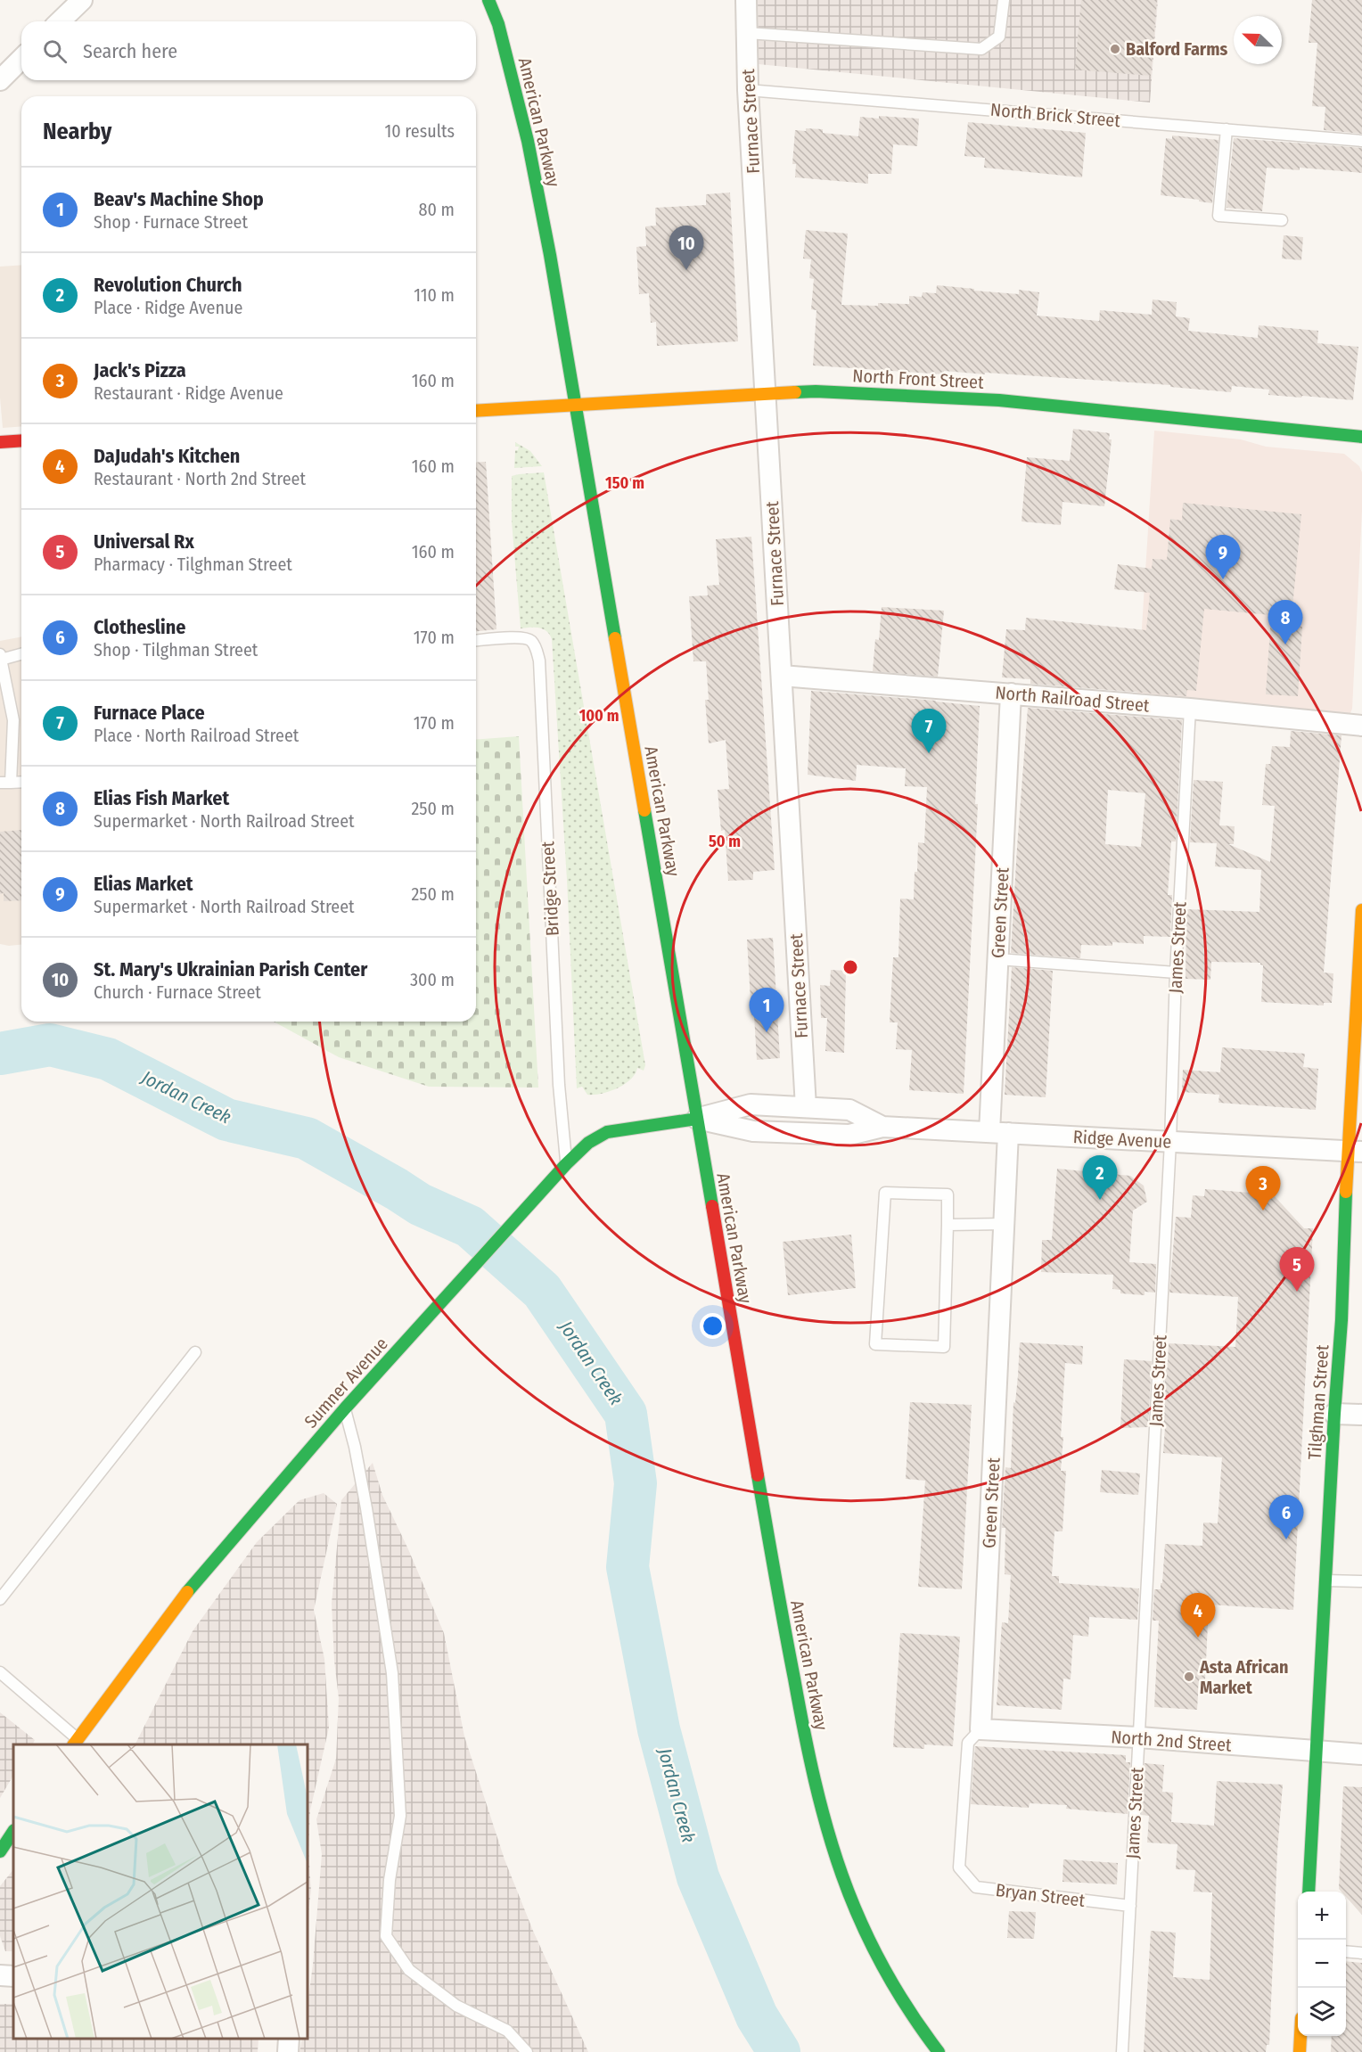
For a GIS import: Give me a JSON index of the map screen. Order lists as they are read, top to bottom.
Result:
{
  "streets": {
    "main road": [
      "American Parkway",
      "North Front Street",
      "Sumner Avenue",
      "Tilghman Street"
    ],
    "street": [
      "Furnace Street",
      "North Railroad Street",
      "Green Street",
      "Ridge Avenue",
      "North 2nd Street"
    ],
    "lane": [
      "North Brick Street",
      "Bridge Street",
      "James Street",
      "Bryan Street"
    ]
  },
  "crossings": [
    ["North Brick Street", "Furnace Street"],
    ["Furnace Street", "North Front Street"],
    ["Furnace Street", "North Railroad Street"],
    ["Furnace Street", "Ridge Avenue"],
    ["American Parkway", "North Front Street"],
    ["American Parkway", "Ridge Avenue"],
    ["American Parkway", "Sumner Avenue"],
    ["North Railroad Street", "Green Street"],
    ["North Railroad Street", "James Street"],
    ["Bridge Street", "Sumner Avenue"],
    ["Green Street", "Ridge Avenue"],
    ["Green Street", "North 2nd Street"],
    ["Green Street", "Bryan Street"],
    ["James Street", "Ridge Avenue"],
    ["James Street", "North 2nd Street"],
    ["James Street", "Bryan Street"],
    ["Ridge Avenue", "Sumner Avenue"],
    ["Ridge Avenue", "Tilghman Street"],
    ["Tilghman Street", "North 2nd Street"]
  ],
  "water": ["Jordan Creek"],
  "places": ["Balford Farms", "Asta African Market"],
  "north": "top left",
  "page": {
    "search": "Search here",
    "heading": ["Nearby", "10 results"],
    "list": [
      {
        "mark": "1",
        "name": "Beav's Machine Shop",
        "note": "Shop · Furnace Street",
        "value": "80 m"
      },
      {
        "mark": "2",
        "name": "Revolution Church",
        "note": "Place · Ridge Avenue",
        "value": "110 m"
      },
      {
        "mark": "3",
        "name": "Jack's Pizza",
        "note": "Restaurant · Ridge Avenue",
        "value": "160 m"
      },
      {
        "mark": "4",
        "name": "DaJudah's Kitchen",
        "note": "Restaurant · North 2nd Street",
        "value": "160 m"
      },
      {
        "mark": "5",
        "name": "Universal Rx",
        "note": "Pharmacy · Tilghman Street",
        "value": "160 m"
      },
      {
        "mark": "6",
        "name": "Clothesline",
        "note": "Shop · Tilghman Street",
        "value": "170 m"
      },
      {
        "mark": "7",
        "name": "Furnace Place",
        "note": "Place · North Railroad Street",
        "value": "170 m"
      },
      {
        "mark": "8",
        "name": "Elias Fish Market",
        "note": "Supermarket · North Railroad Street",
        "value": "250 m"
      },
      {
        "mark": "9",
        "name": "Elias Market",
        "note": "Supermarket · North Railroad Street",
        "value": "250 m"
      },
      {
        "mark": "10",
        "name": "St. Mary's Ukrainian Parish Center",
        "note": "Church · Furnace Street",
        "value": "300 m"
      }
    ],
    "pins": [
      "10",
      "9",
      "8",
      "7",
      "1",
      "2",
      "3",
      "5",
      "6",
      "4"
    ],
    "map_buttons": ["+", "−"]
  },
  "rings": ["150 m", "100 m", "50 m"]
}
